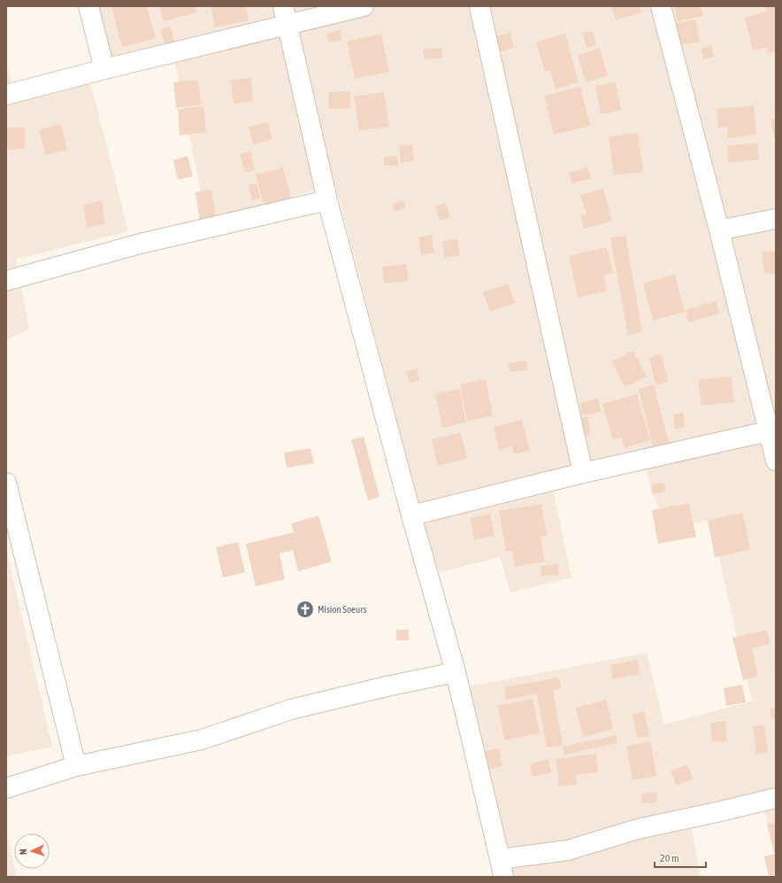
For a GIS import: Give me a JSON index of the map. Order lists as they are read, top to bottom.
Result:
{
  "places": {
    "church": ["Mision Soeurs"]
  },
  "scale_bar": "20 m",
  "north": "left"
}
